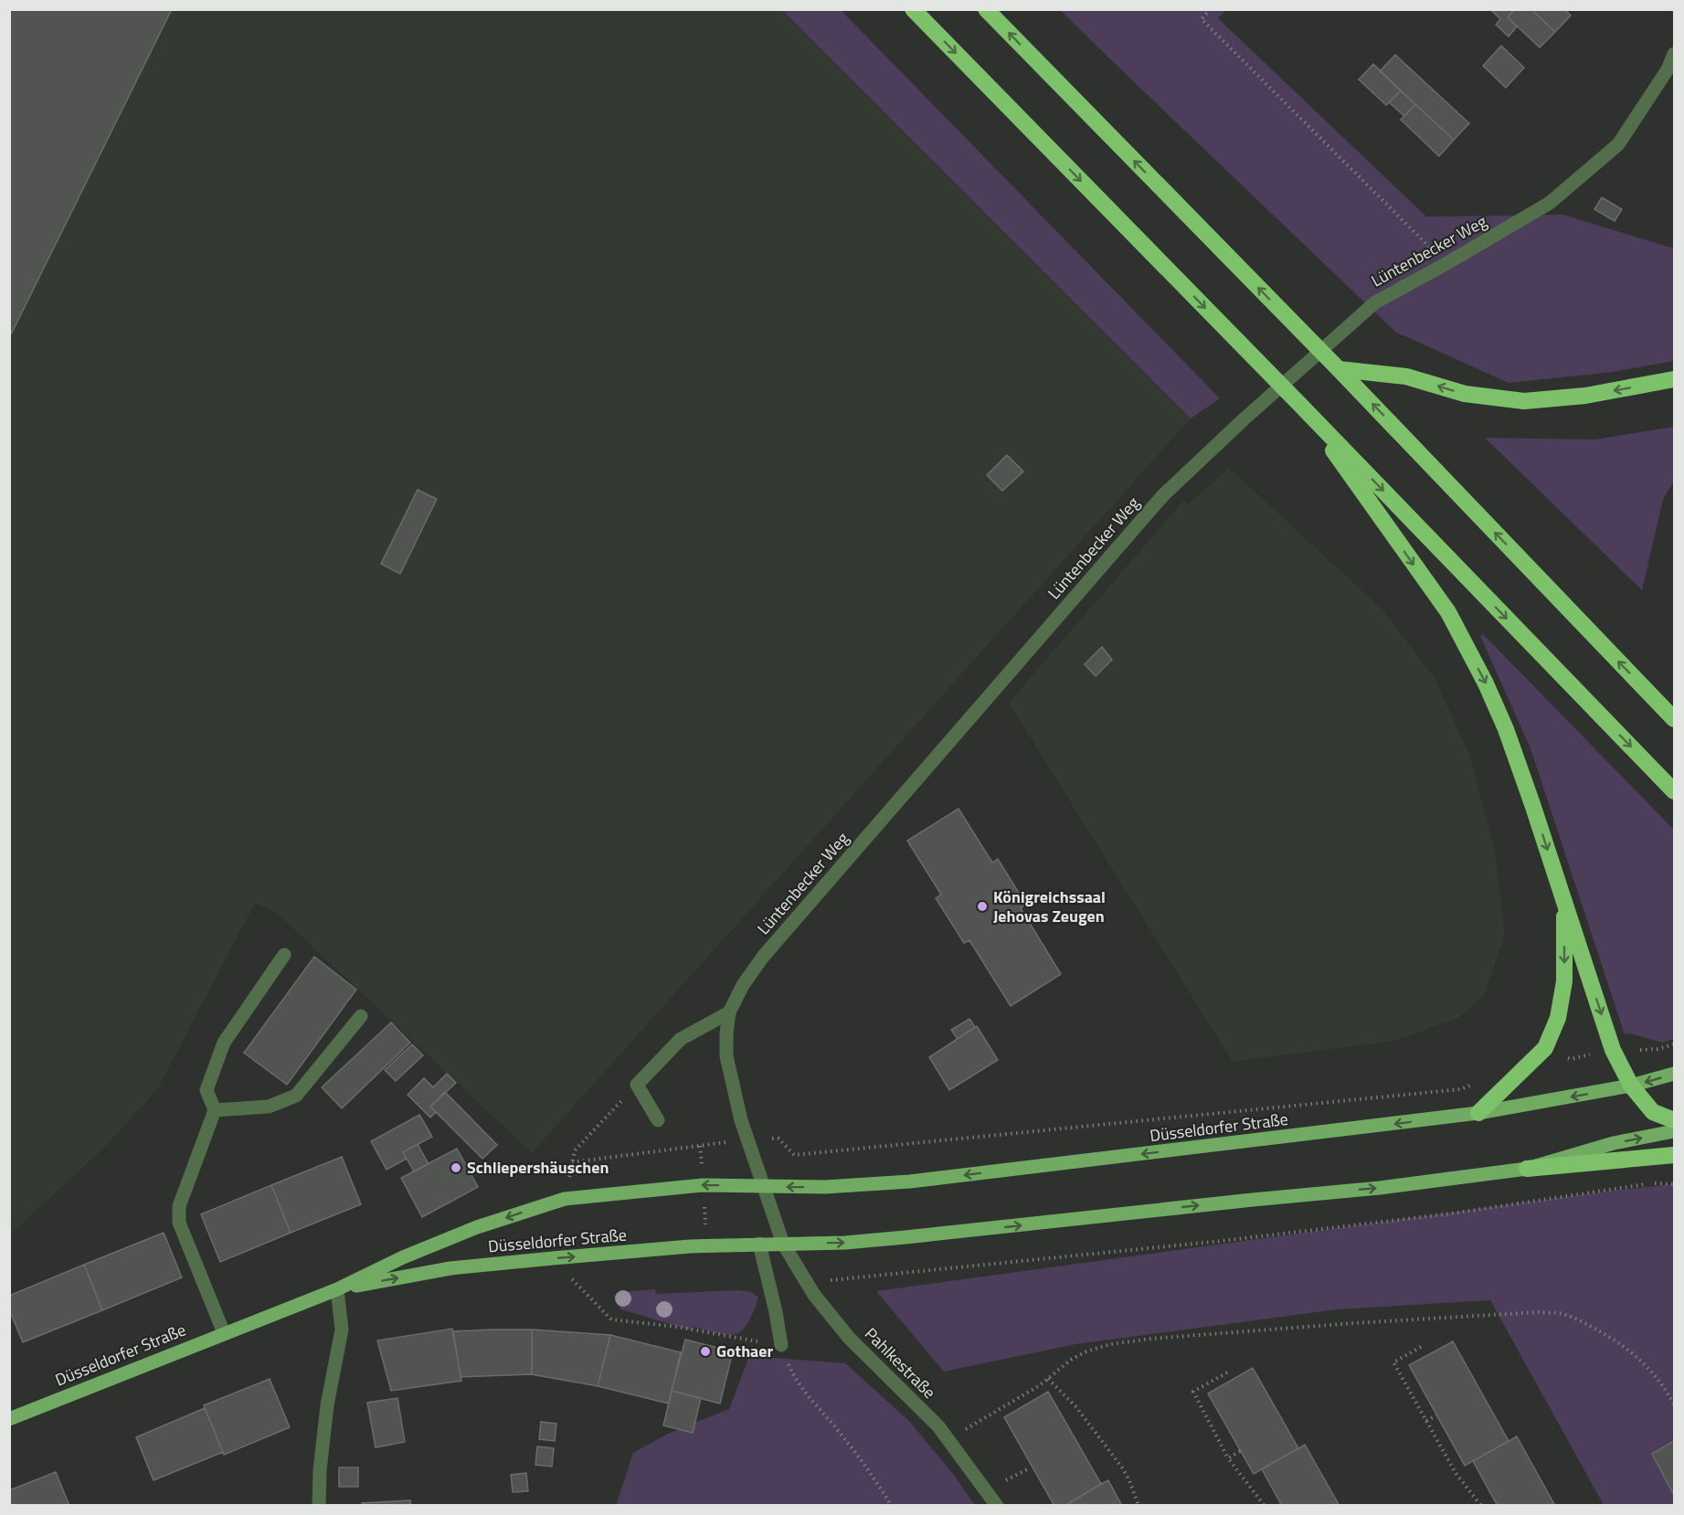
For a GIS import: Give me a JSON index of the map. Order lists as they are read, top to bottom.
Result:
{
  "streets": {
    "main road": ["Düsseldorfer Straße"],
    "street": ["Lüntenbecker Weg", "Pahlkestraße"]
  },
  "crossings": [
    ["Lüntenbecker Weg", "Düsseldorfer Straße"],
    ["Düsseldorfer Straße", "Pahlkestraße"]
  ],
  "places": ["Königreichssaal Jehovas Zeugen", "Schliepershäuschen", "Gothaer"]
}
